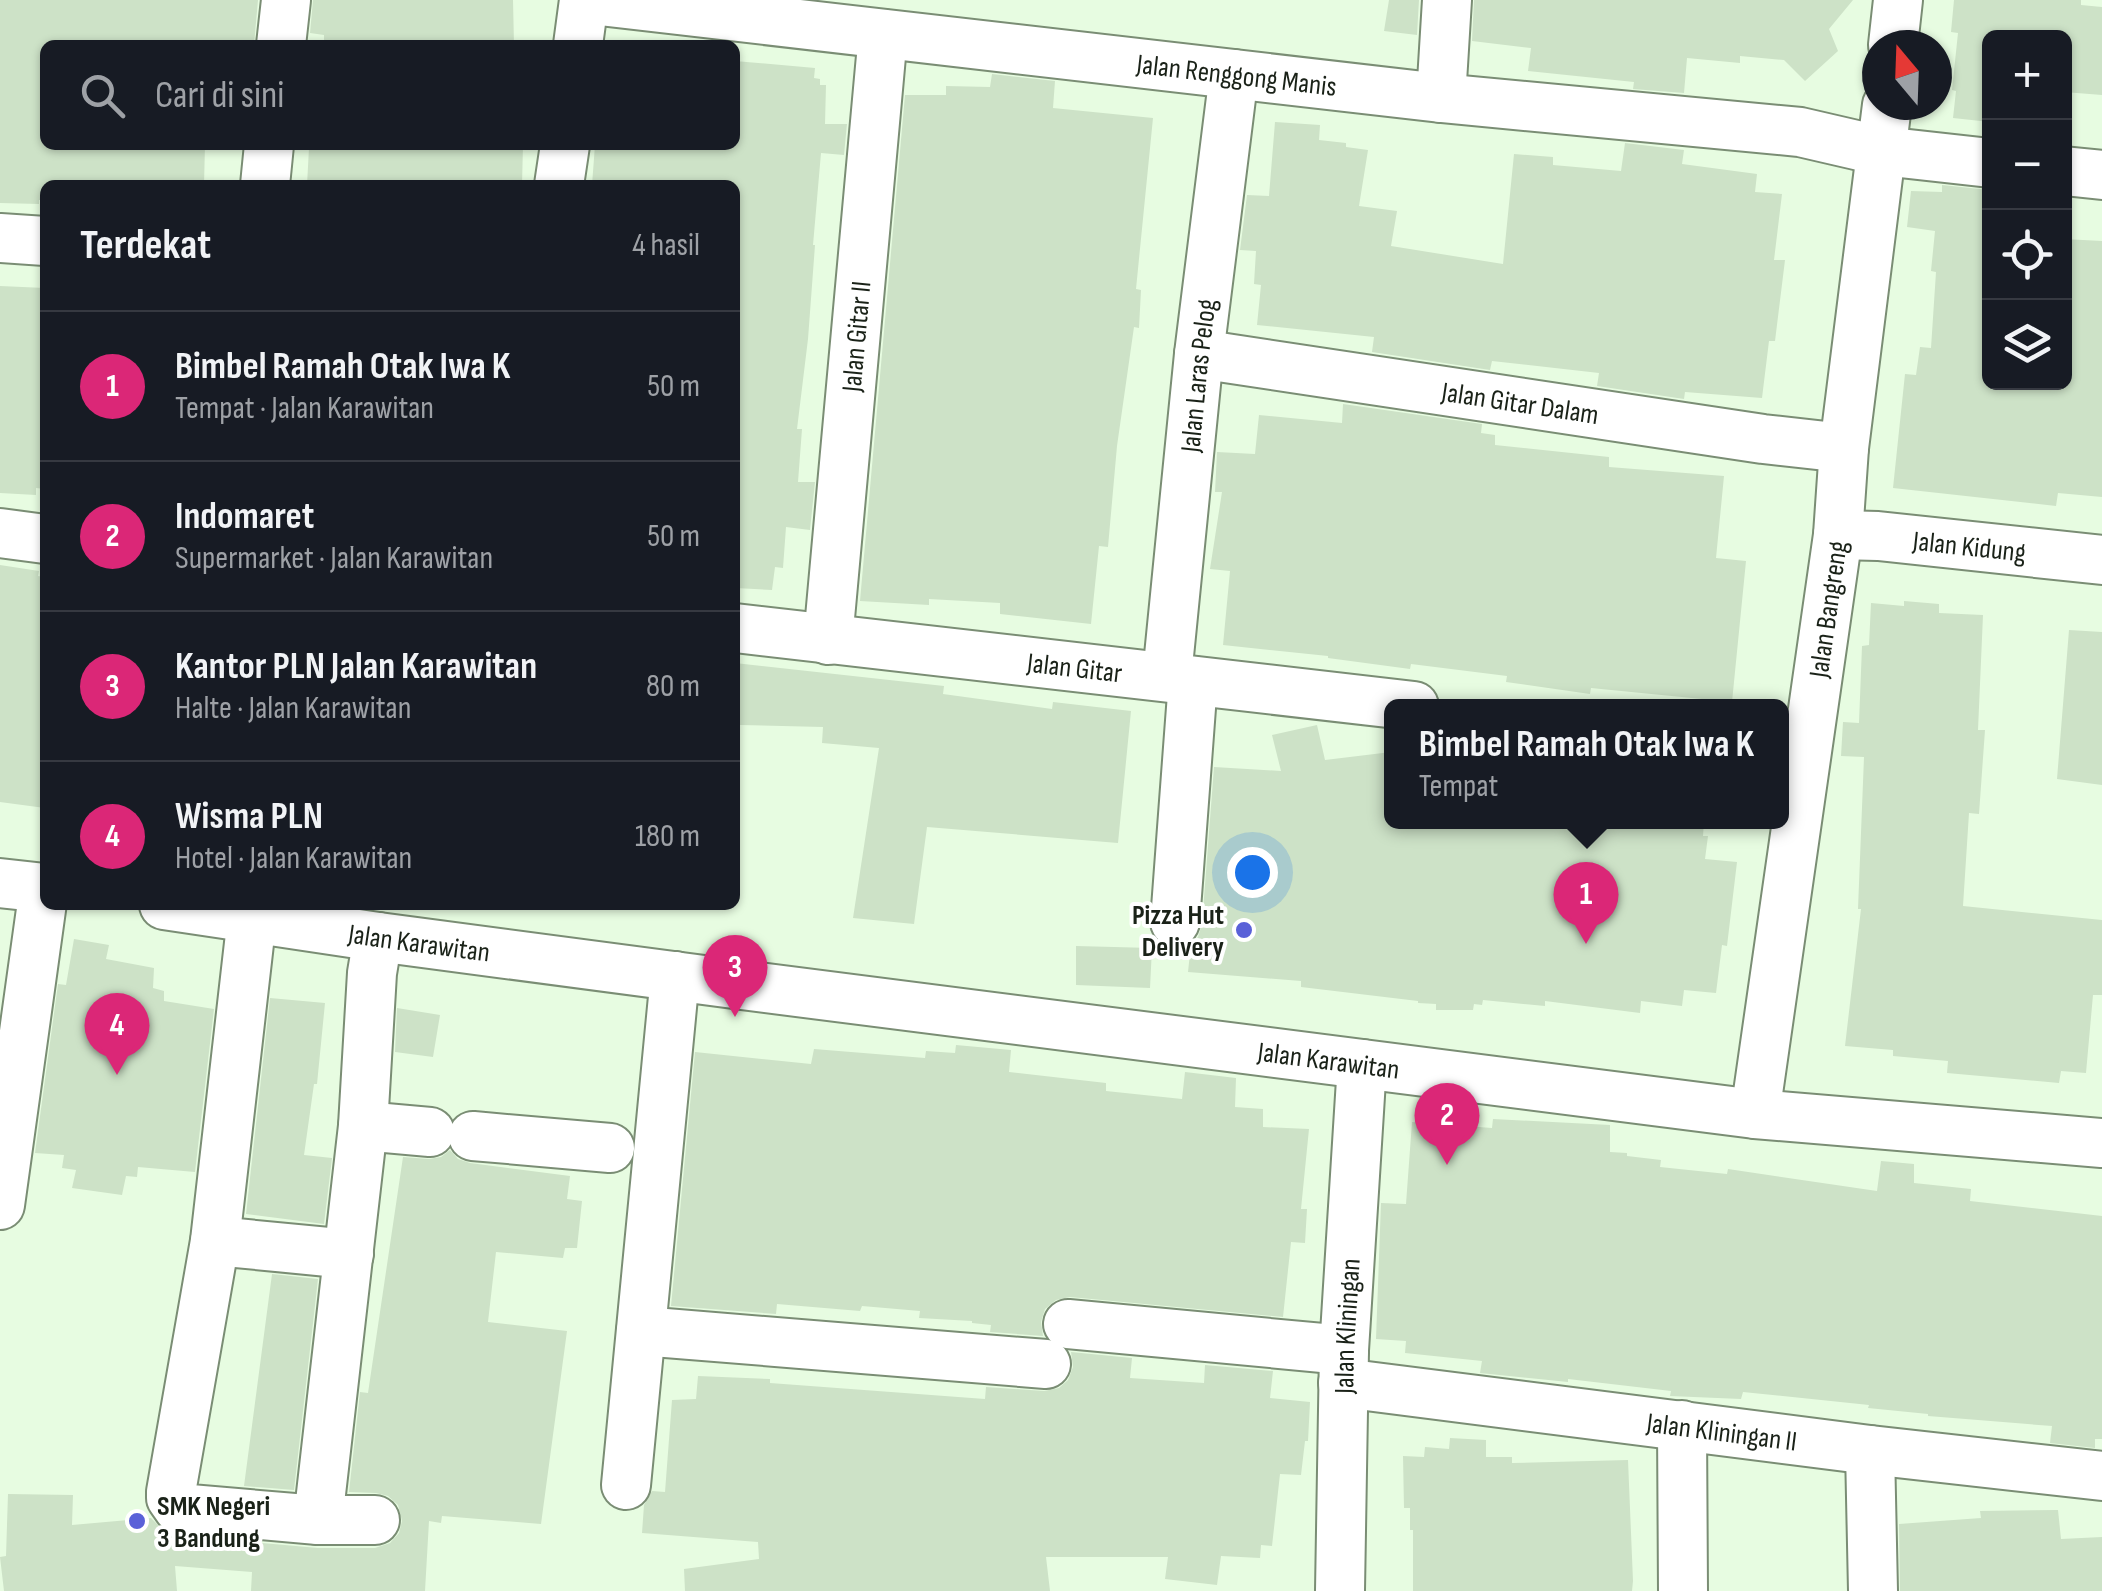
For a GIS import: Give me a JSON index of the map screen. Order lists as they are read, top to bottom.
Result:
{
  "streets": {
    "street": [
      "Jalan Renggong Manis",
      "Jalan Gitar II",
      "Jalan Laras Pelog",
      "Jalan Gitar Dalam",
      "Jalan Kidung",
      "Jalan Bangreng",
      "Jalan Gitar",
      "Jalan Karawitan",
      "Jalan Kliningan",
      "Jalan Kliningan II"
    ]
  },
  "crossings": [
    ["Jalan Renggong Manis", "Jalan Gitar II"],
    ["Jalan Renggong Manis", "Jalan Laras Pelog"],
    ["Jalan Renggong Manis", "Jalan Bangreng"],
    ["Jalan Gitar II", "Jalan Gitar"],
    ["Jalan Laras Pelog", "Jalan Gitar Dalam"],
    ["Jalan Laras Pelog", "Jalan Gitar"],
    ["Jalan Gitar Dalam", "Jalan Bangreng"],
    ["Jalan Kidung", "Jalan Bangreng"],
    ["Jalan Bangreng", "Jalan Karawitan"],
    ["Jalan Karawitan", "Jalan Kliningan"],
    ["Jalan Kliningan", "Jalan Kliningan II"]
  ],
  "places": ["Pizza Hut Delivery", "SMK Negeri 3 Bandung"],
  "north": "top",
  "page": {
    "map_buttons": ["+", "−"],
    "search": "Cari di sini",
    "heading": ["Terdekat", "4 hasil"],
    "list": [
      {
        "mark": "1",
        "name": "Bimbel Ramah Otak Iwa K",
        "note": "Tempat · Jalan Karawitan",
        "value": "50 m"
      },
      {
        "mark": "2",
        "name": "Indomaret",
        "note": "Supermarket · Jalan Karawitan",
        "value": "50 m"
      },
      {
        "mark": "3",
        "name": "Kantor PLN Jalan Karawitan",
        "note": "Halte · Jalan Karawitan",
        "value": "80 m"
      },
      {
        "mark": "4",
        "name": "Wisma PLN",
        "note": "Hotel · Jalan Karawitan",
        "value": "180 m"
      }
    ],
    "popup": ["Bimbel Ramah Otak Iwa K", "Tempat"],
    "pins": [
      "1",
      "3",
      "4",
      "2"
    ]
  }
}
